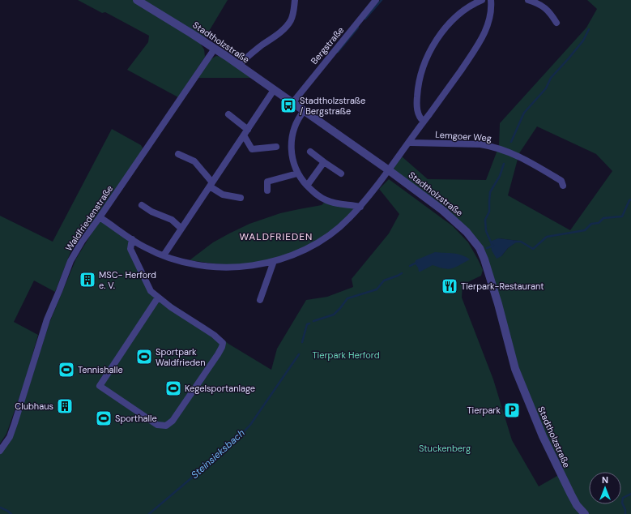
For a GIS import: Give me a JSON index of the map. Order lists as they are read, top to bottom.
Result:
{
  "streets": {
    "street": [
      "Stadtholzstraße",
      "Bergstraße",
      "Lemgoer Weg",
      "Waldfriedenstraße"
    ]
  },
  "crossings": [
    ["Stadtholzstraße", "Bergstraße"],
    ["Stadtholzstraße", "Waldfriedenstraße"]
  ],
  "districts": ["WALDFRIEDEN"],
  "water": ["Steinsieksbach"],
  "parks": ["Tierpark Herford", "Stuckenberg"],
  "places": {
    "bus stop": ["Stadtholzstraße / Bergstraße"],
    "building": ["MSC- Herford e. V.", "Clubhaus"],
    "restaurant": ["Tierpark-Restaurant"],
    "sports": [
      "Sportpark Waldfrieden",
      "Tennishalle",
      "Kegelsportanlage",
      "Sporthalle"
    ],
    "parking": ["Tierpark"]
  },
  "north": "top"
}
